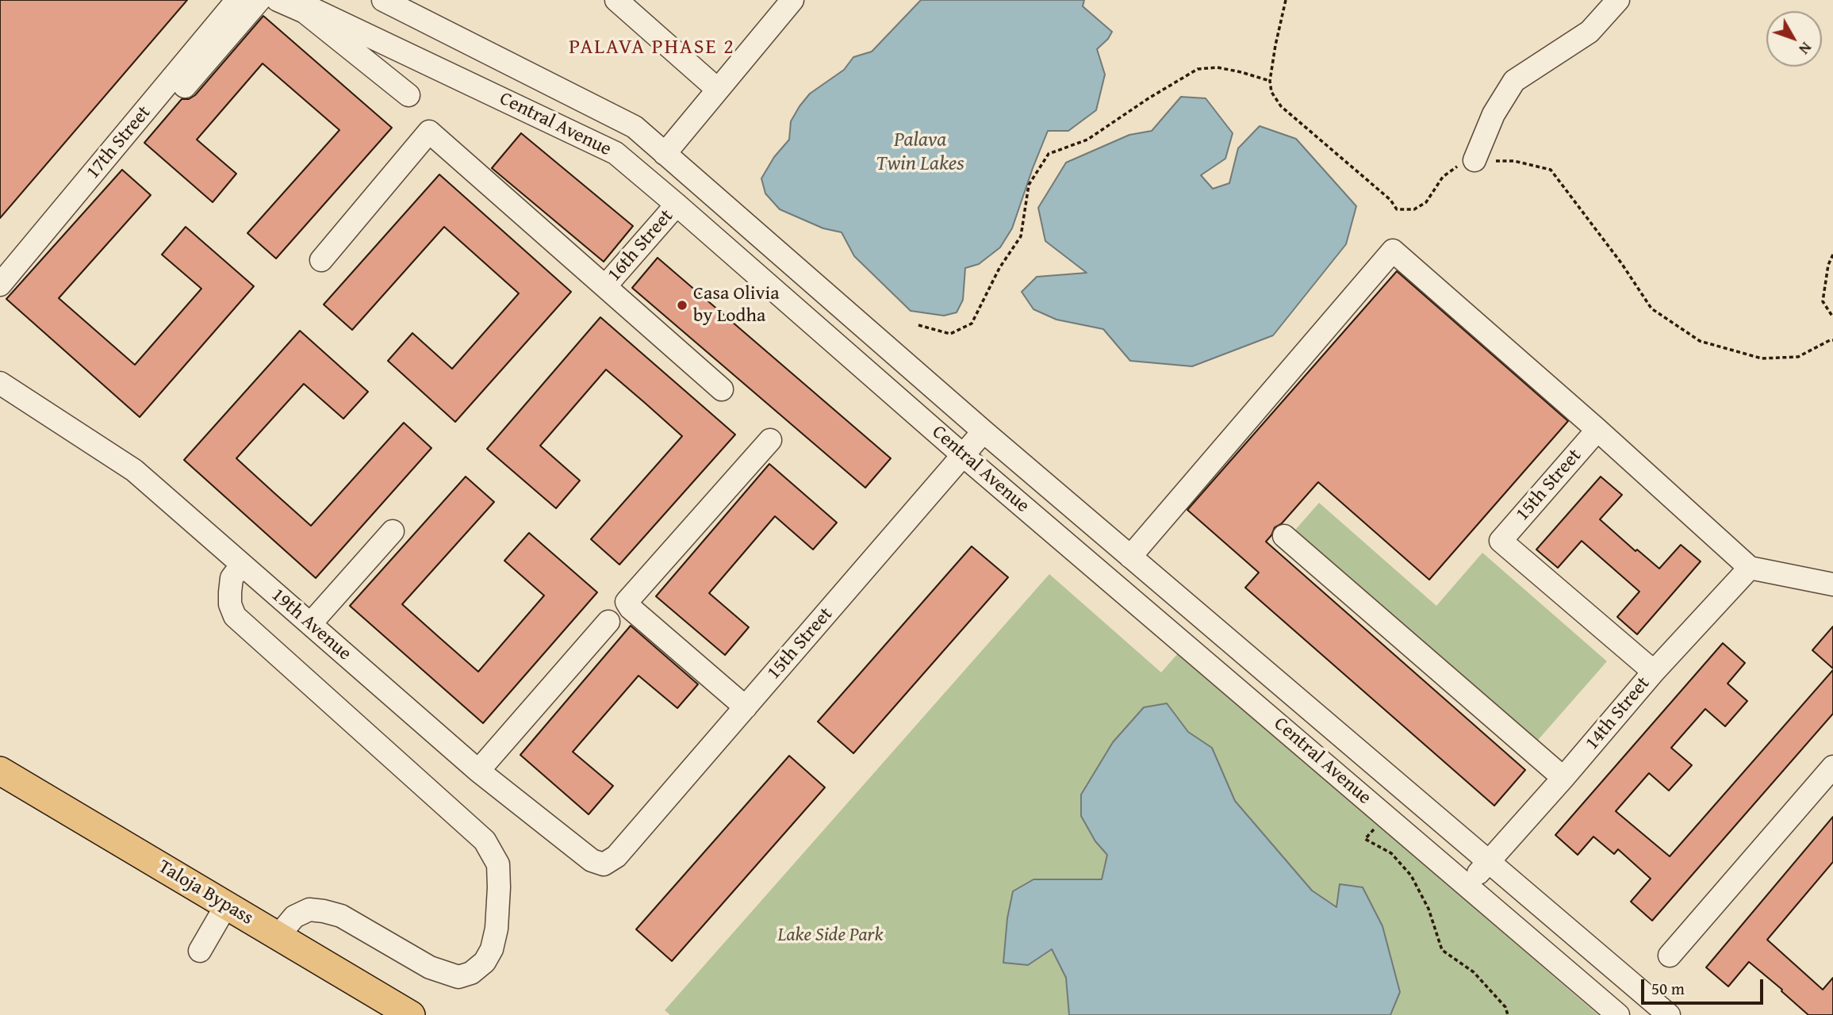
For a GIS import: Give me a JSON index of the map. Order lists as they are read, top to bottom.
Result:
{
  "streets": {
    "main road": ["Taloja Bypass"],
    "street": [
      "Central Avenue",
      "17th Street",
      "16th Street",
      "15th Street",
      "19th Avenue",
      "14th Street"
    ]
  },
  "crossings": [
    ["Central Avenue", "16th Street"],
    ["Central Avenue", "15th Street"],
    ["Central Avenue", "14th Street"],
    ["15th Street", "19th Avenue"],
    ["15th Street", "14th Street"]
  ],
  "districts": ["PALAVA PHASE 2"],
  "water": ["Palava Twin Lakes"],
  "parks": ["Lake Side Park"],
  "places": ["Casa Olivia by Lodha"],
  "scale_bar": "50 m",
  "north": "bottom right"
}
